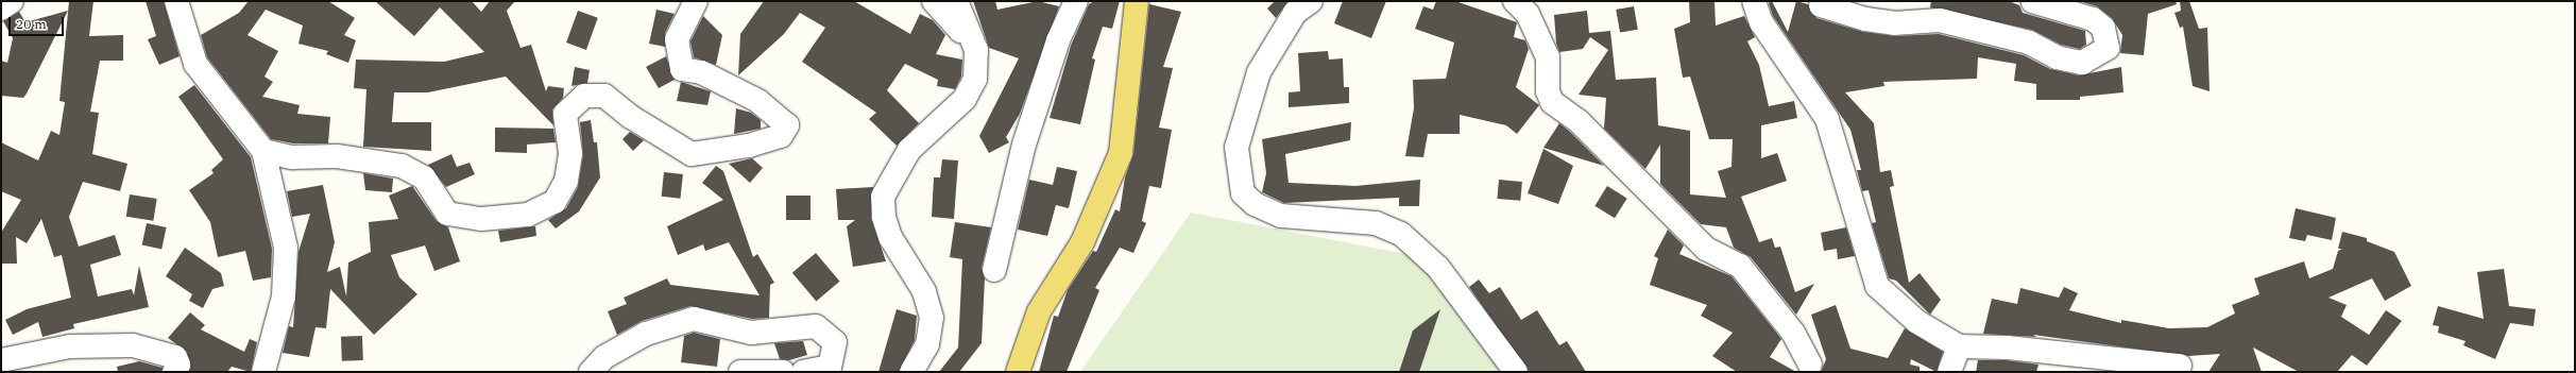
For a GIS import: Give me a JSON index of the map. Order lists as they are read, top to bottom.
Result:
{
  "scale_bar": "20 m"
}
